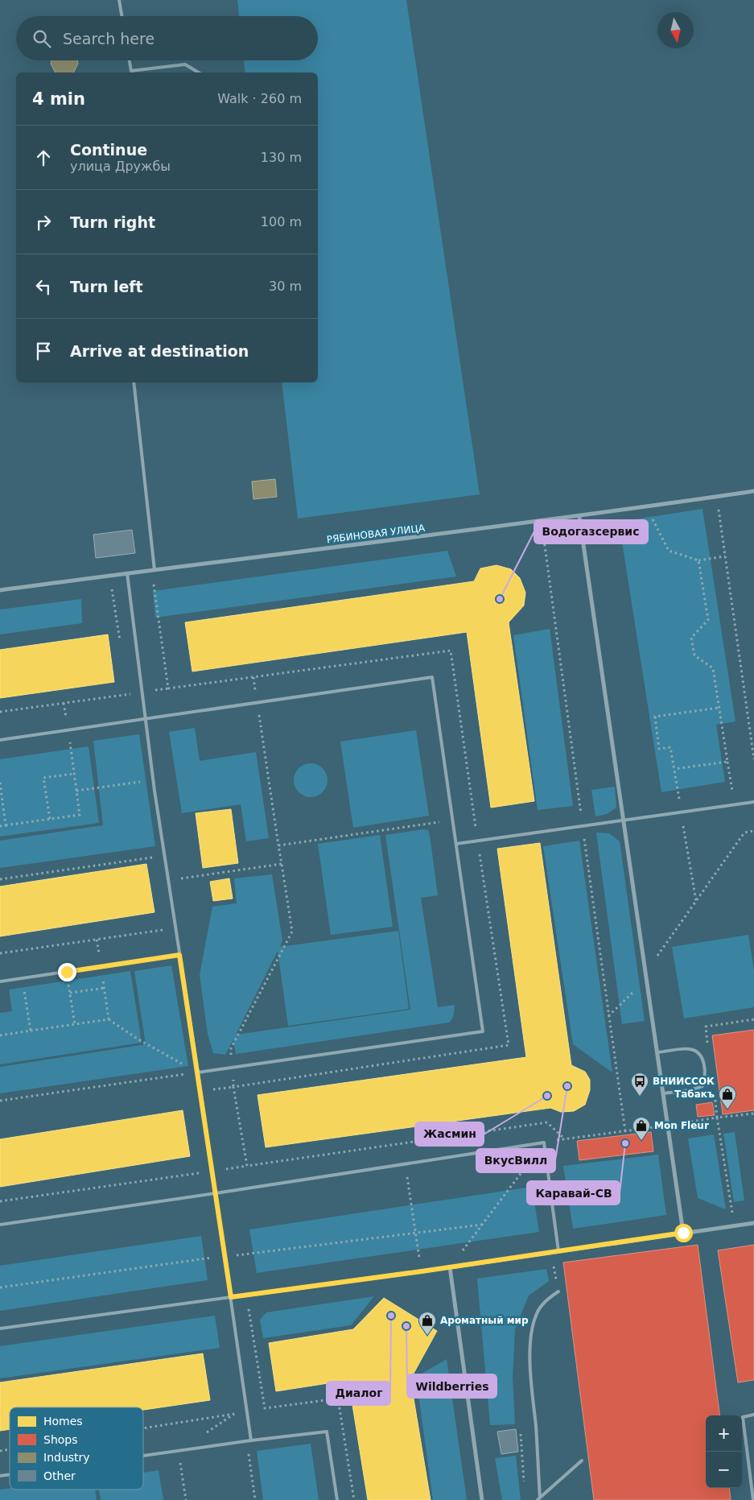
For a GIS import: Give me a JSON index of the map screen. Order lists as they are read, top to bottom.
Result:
{
  "streets": {
    "street": ["РЯБИНОВАЯ УЛИЦА"]
  },
  "places": {
    "other": [
      "Водогазсервис",
      "ВкусВилл",
      "Жасмин",
      "Каравай-СВ",
      "Диалог",
      "Wildberries"
    ],
    "bus stop": ["ВНИИССОК"],
    "shop": ["Табакъ", "Mon Fleur", "Ароматный мир"]
  },
  "legend": [
    "Homes",
    "Shops",
    "Industry",
    "Other"
  ],
  "north": "bottom",
  "page": {
    "search": "Search here",
    "heading": ["4 min", "Walk · 260 m"],
    "list": [
      ["Continue", "улица Дружбы", "130 m"],
      ["Turn right", "100 m"],
      ["Turn left", "30 m"],
      "Arrive at destination"
    ],
    "map_buttons": ["+", "−"]
  }
}
